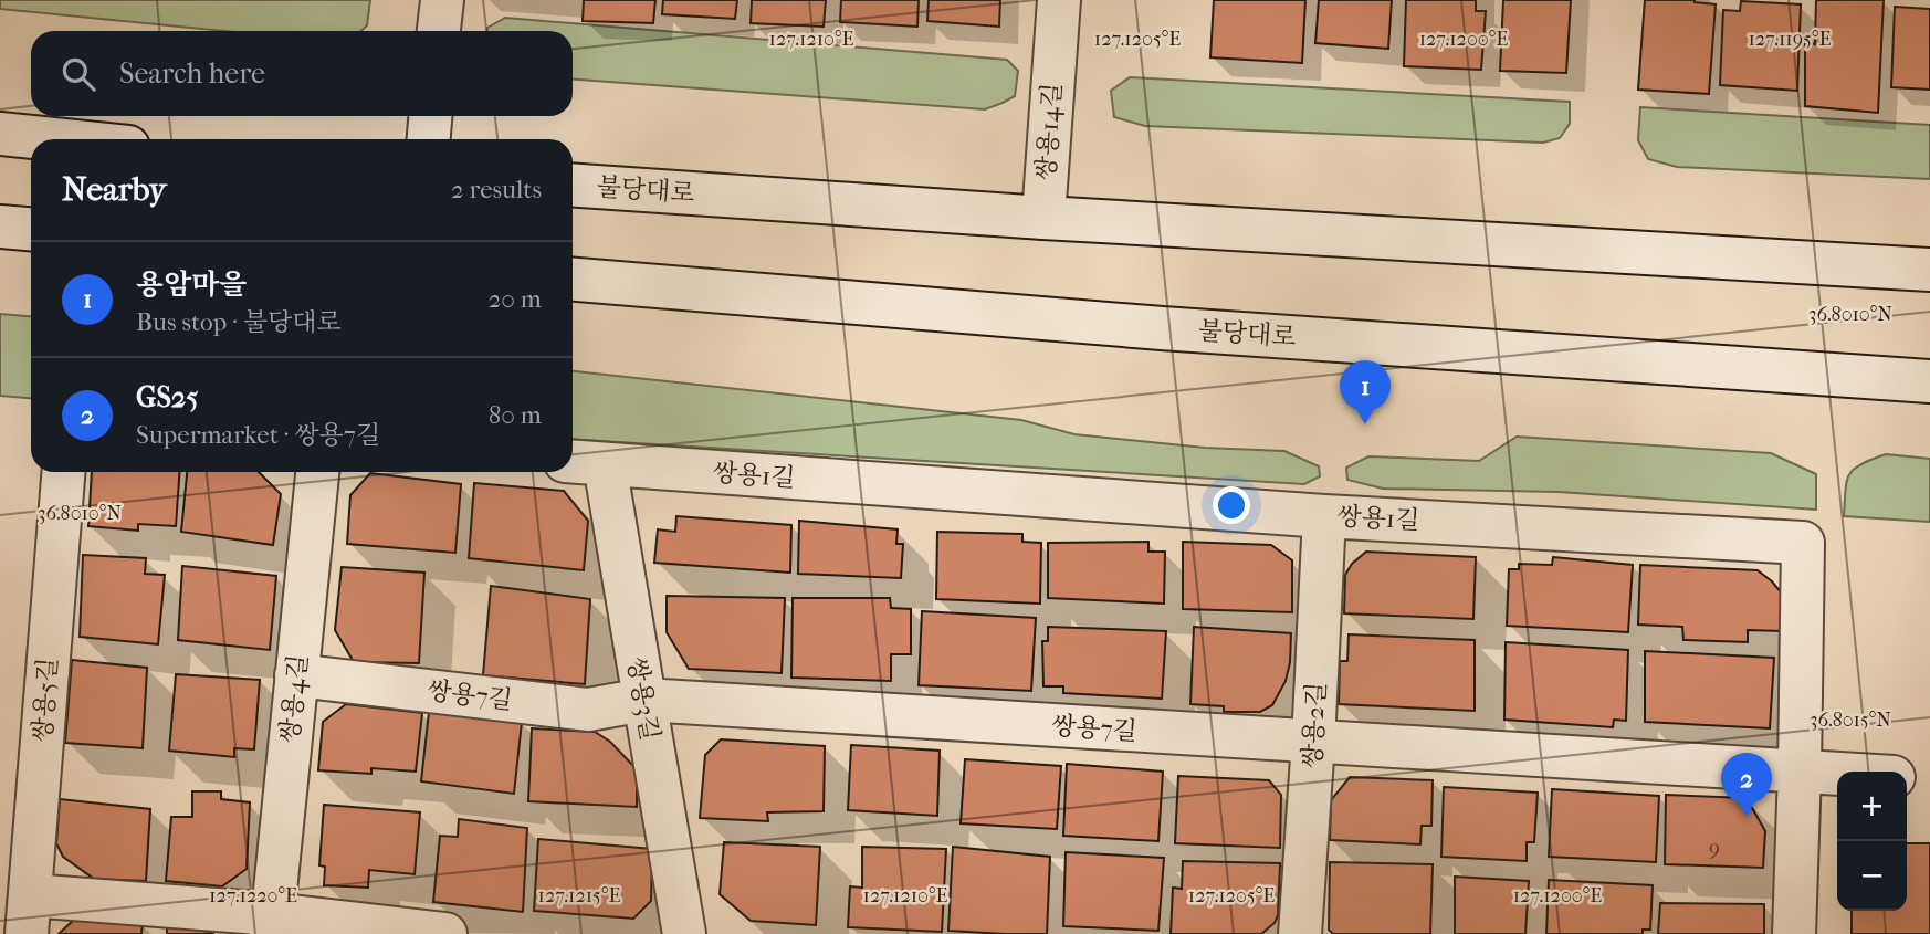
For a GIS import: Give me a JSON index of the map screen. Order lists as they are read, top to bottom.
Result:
{
  "streets": {
    "street": [
      "쌍용14길",
      "불당대로",
      "쌍용1길",
      "쌍용7길",
      "쌍용4길",
      "쌍용3길",
      "쌍용5길",
      "쌍용2길"
    ]
  },
  "crossings": [
    ["쌍용14길", "불당대로"],
    ["쌍용1길", "쌍용7길"],
    ["쌍용1길", "쌍용3길"],
    ["쌍용1길", "쌍용2길"],
    ["쌍용7길", "쌍용4길"],
    ["쌍용7길", "쌍용3길"],
    ["쌍용7길", "쌍용2길"]
  ],
  "house_numbers": ["9"],
  "page": {
    "search": "Search here",
    "heading": ["Nearby", "2 results"],
    "list": [
      {
        "mark": "1",
        "name": "용암마을",
        "note": "Bus stop · 불당대로",
        "value": "20 m"
      },
      {
        "mark": "2",
        "name": "GS25",
        "note": "Supermarket · 쌍용7길",
        "value": "80 m"
      }
    ],
    "pins": ["1", "2"],
    "map_buttons": ["+", "−"]
  },
  "coordinates": [
    "127.1210°E",
    "127.1205°E",
    "127.1200°E",
    "127.1195°E",
    "36.8010°N",
    "36.8015°N",
    "127.1220°E",
    "127.1215°E"
  ]
}
